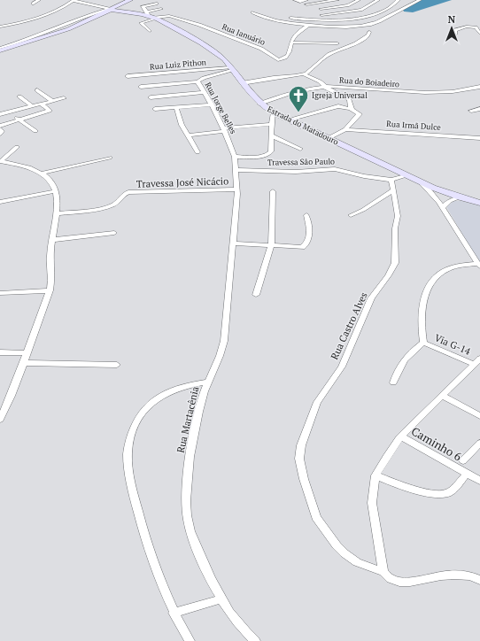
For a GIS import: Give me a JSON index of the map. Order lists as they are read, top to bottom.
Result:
{
  "streets": {
    "main road": ["Estrada do Matadouro"],
    "street": [
      "Rua Januário",
      "Rua Luiz Pithon",
      "Rua do Boiadeiro",
      "Rua Jorge Belles",
      "Rua Irmã Dulce",
      "Travessa São Paulo",
      "Travessa José Nicácio",
      "Rua Castro Alves",
      "Via G-14",
      "Rua Martacênia",
      "Caminho 6"
    ]
  },
  "crossings": [
    ["Rua Januário", "Estrada do Matadouro"],
    ["Rua Luiz Pithon", "Rua Jorge Belles"],
    ["Rua Luiz Pithon", "Estrada do Matadouro"],
    ["Rua do Boiadeiro", "Estrada do Matadouro"],
    ["Rua Jorge Belles", "Estrada do Matadouro"],
    ["Rua Jorge Belles", "Rua Martacênia"],
    ["Estrada do Matadouro", "Travessa São Paulo"],
    ["Travessa São Paulo", "Rua Castro Alves"],
    ["Travessa São Paulo", "Rua Martacênia"],
    ["Travessa José Nicácio", "Rua Martacênia"]
  ],
  "places": {
    "church": ["Igreja Universal"]
  },
  "north": "top"
}
